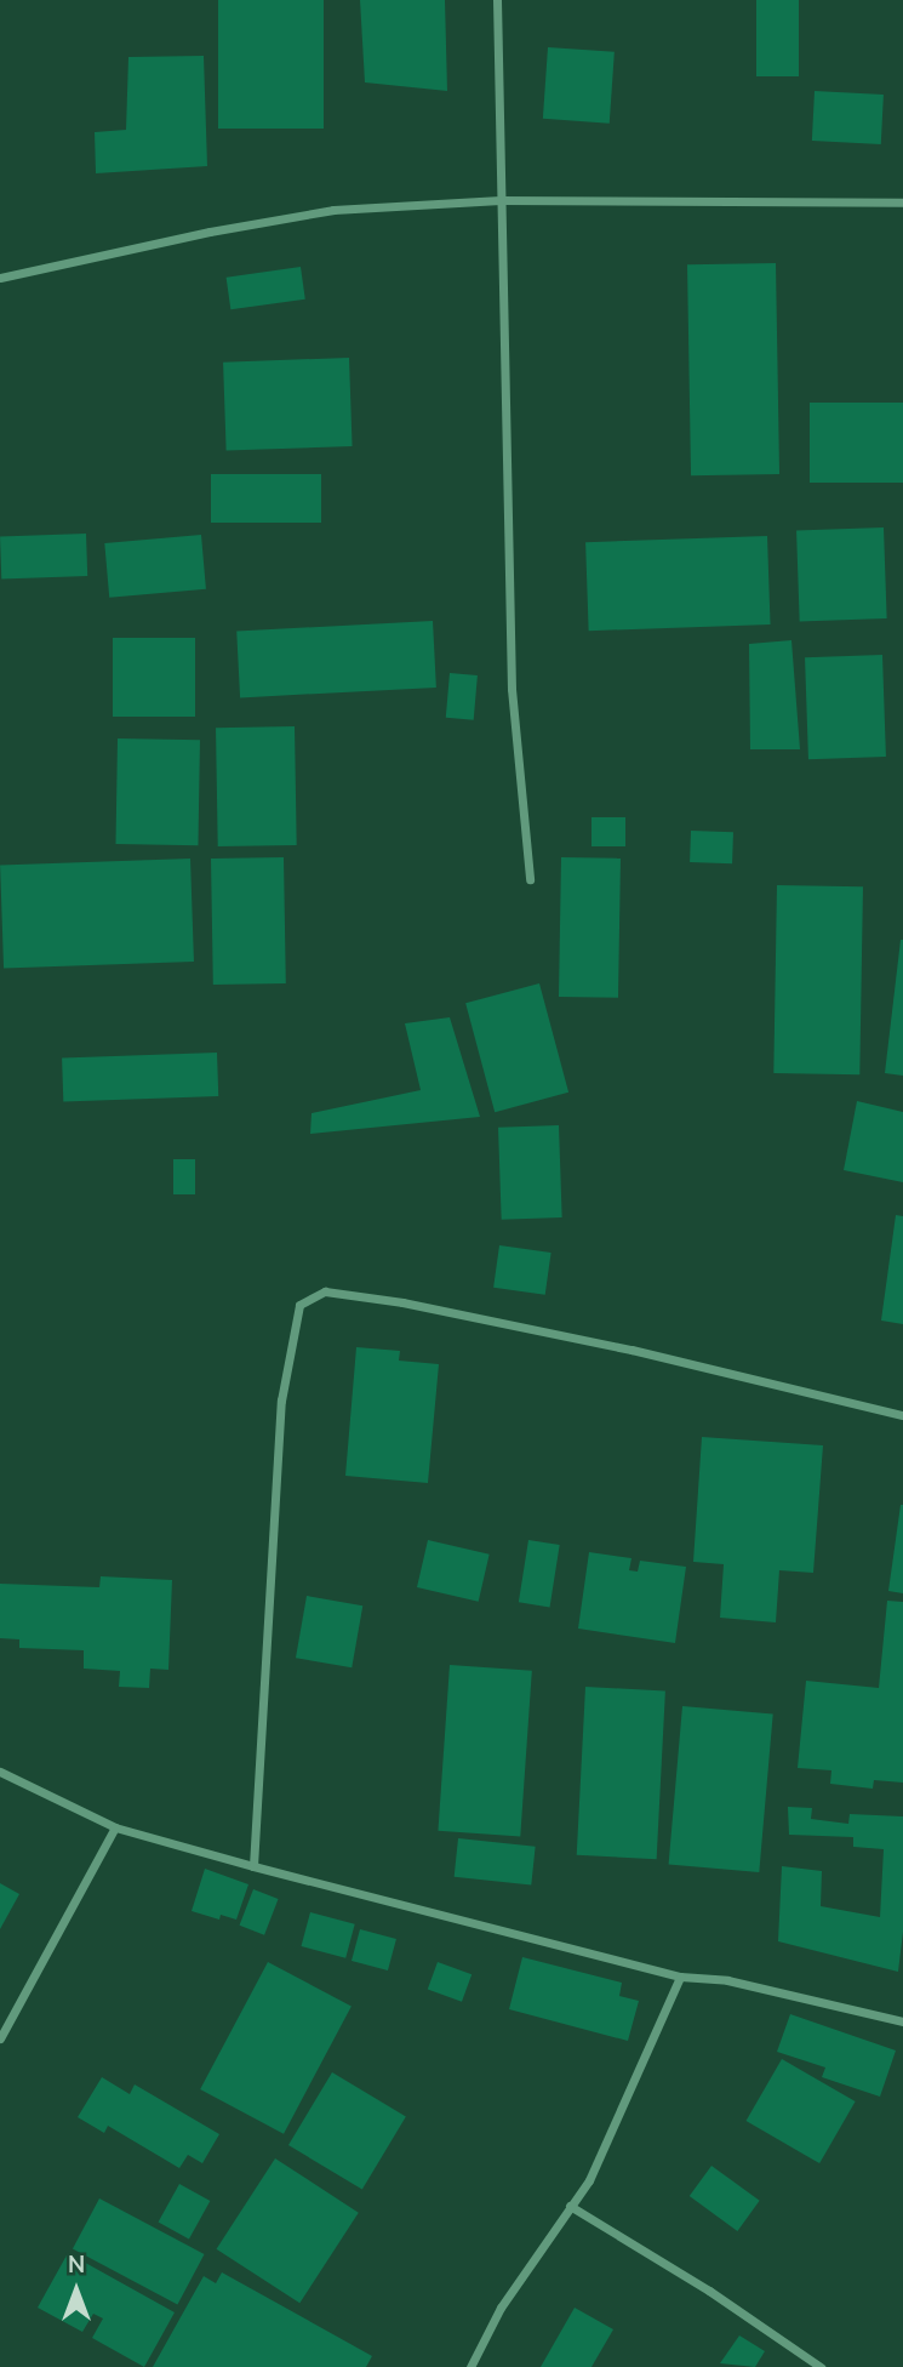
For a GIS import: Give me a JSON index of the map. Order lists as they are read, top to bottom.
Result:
{
  "north": "top"
}
